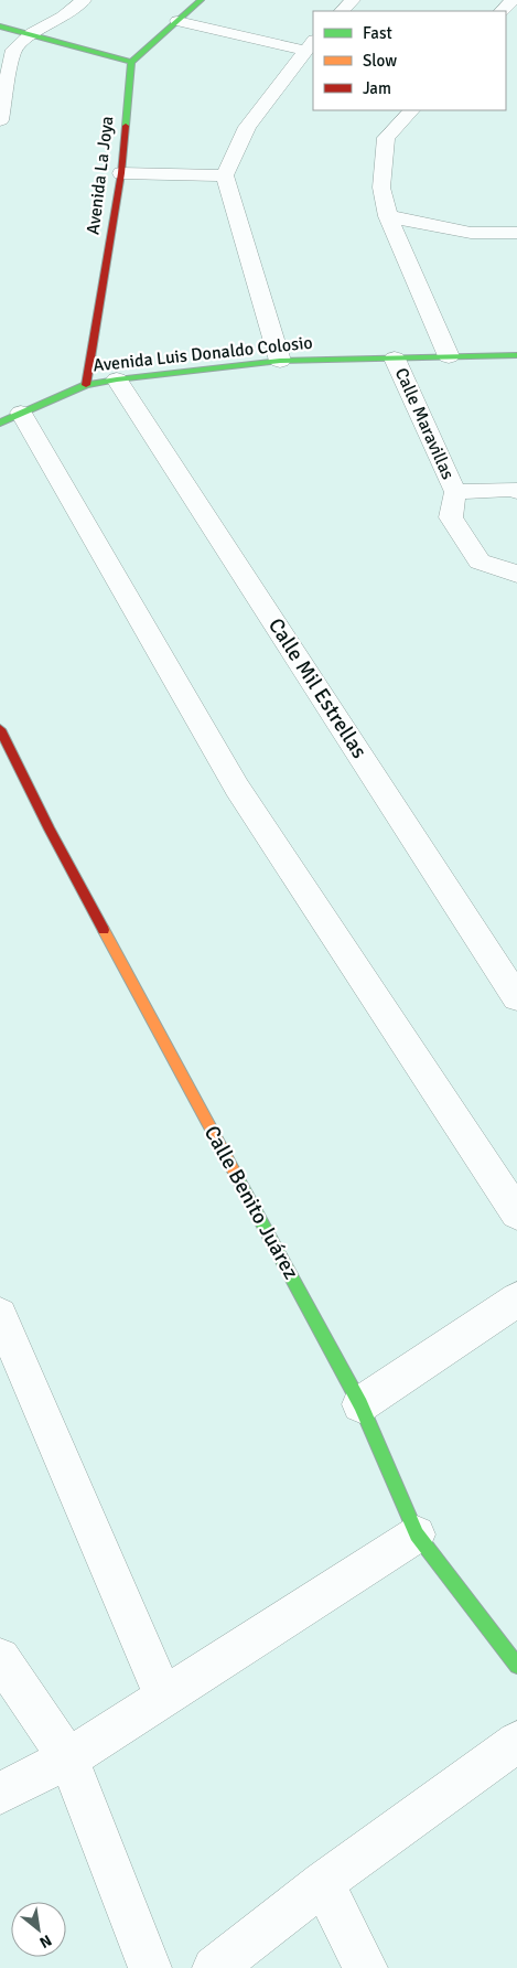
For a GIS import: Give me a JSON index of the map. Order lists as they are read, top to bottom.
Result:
{
  "streets": {
    "main road": ["Avenida La Joya", "Avenida Luis Donaldo Colosio", "Calle Benito Juárez"],
    "street": ["Calle Maravillas", "Calle Mil Estrellas"]
  },
  "crossings": [
    ["Avenida La Joya", "Avenida Luis Donaldo Colosio"],
    ["Avenida Luis Donaldo Colosio", "Calle Maravillas"],
    ["Avenida Luis Donaldo Colosio", "Calle Mil Estrellas"]
  ],
  "legend": ["Fast", "Slow", "Jam"],
  "north": "bottom right"
}
